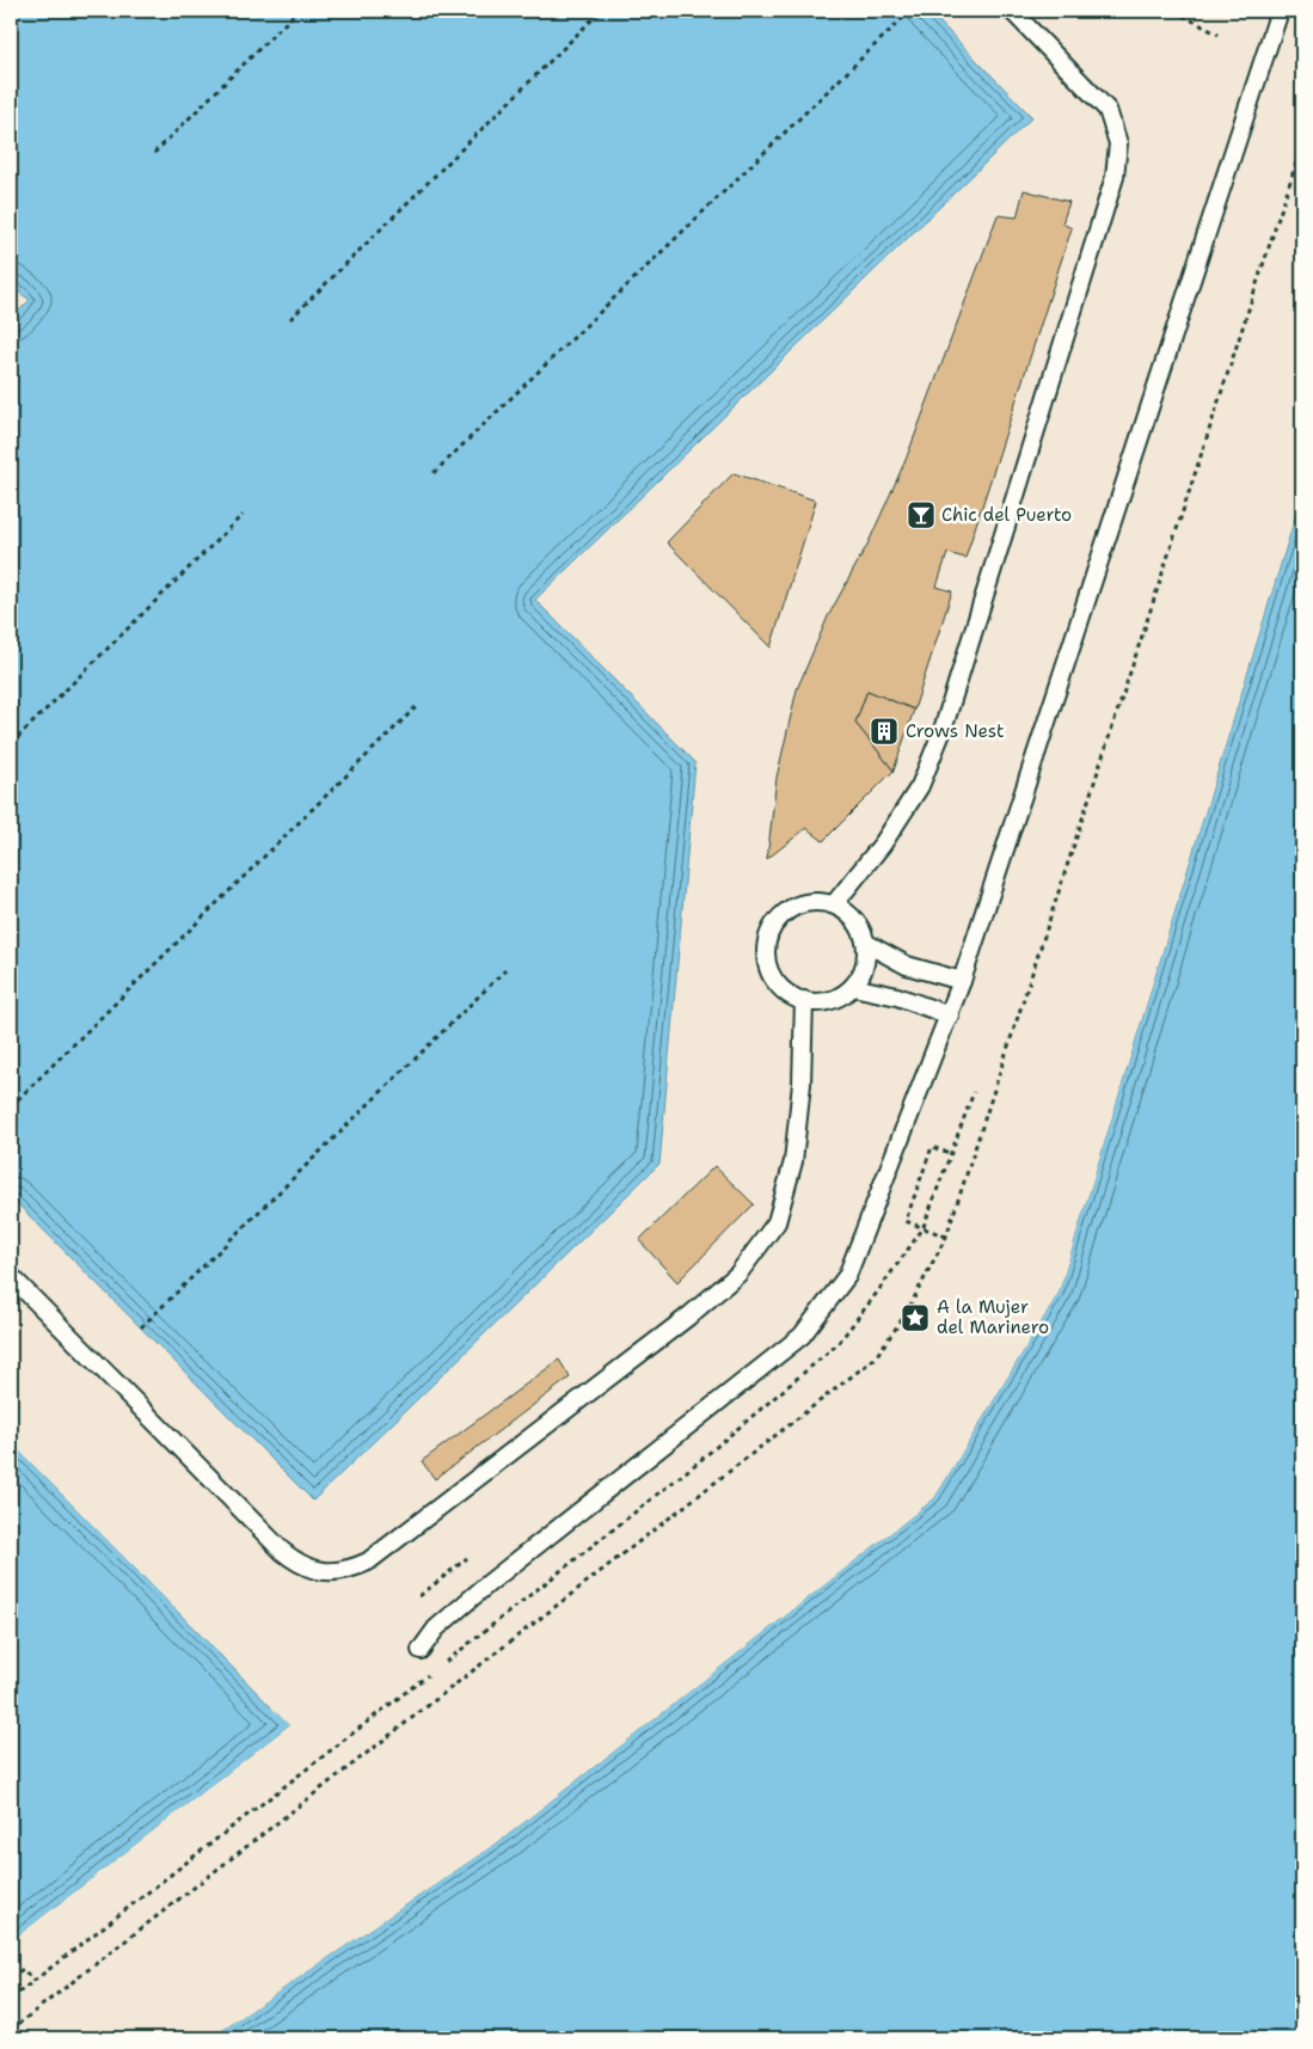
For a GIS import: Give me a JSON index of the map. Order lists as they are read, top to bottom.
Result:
{
  "places": {
    "bar": ["Chic del Puerto"],
    "building": ["Crows Nest"],
    "place": ["A la Mujer del Marinero"]
  }
}
